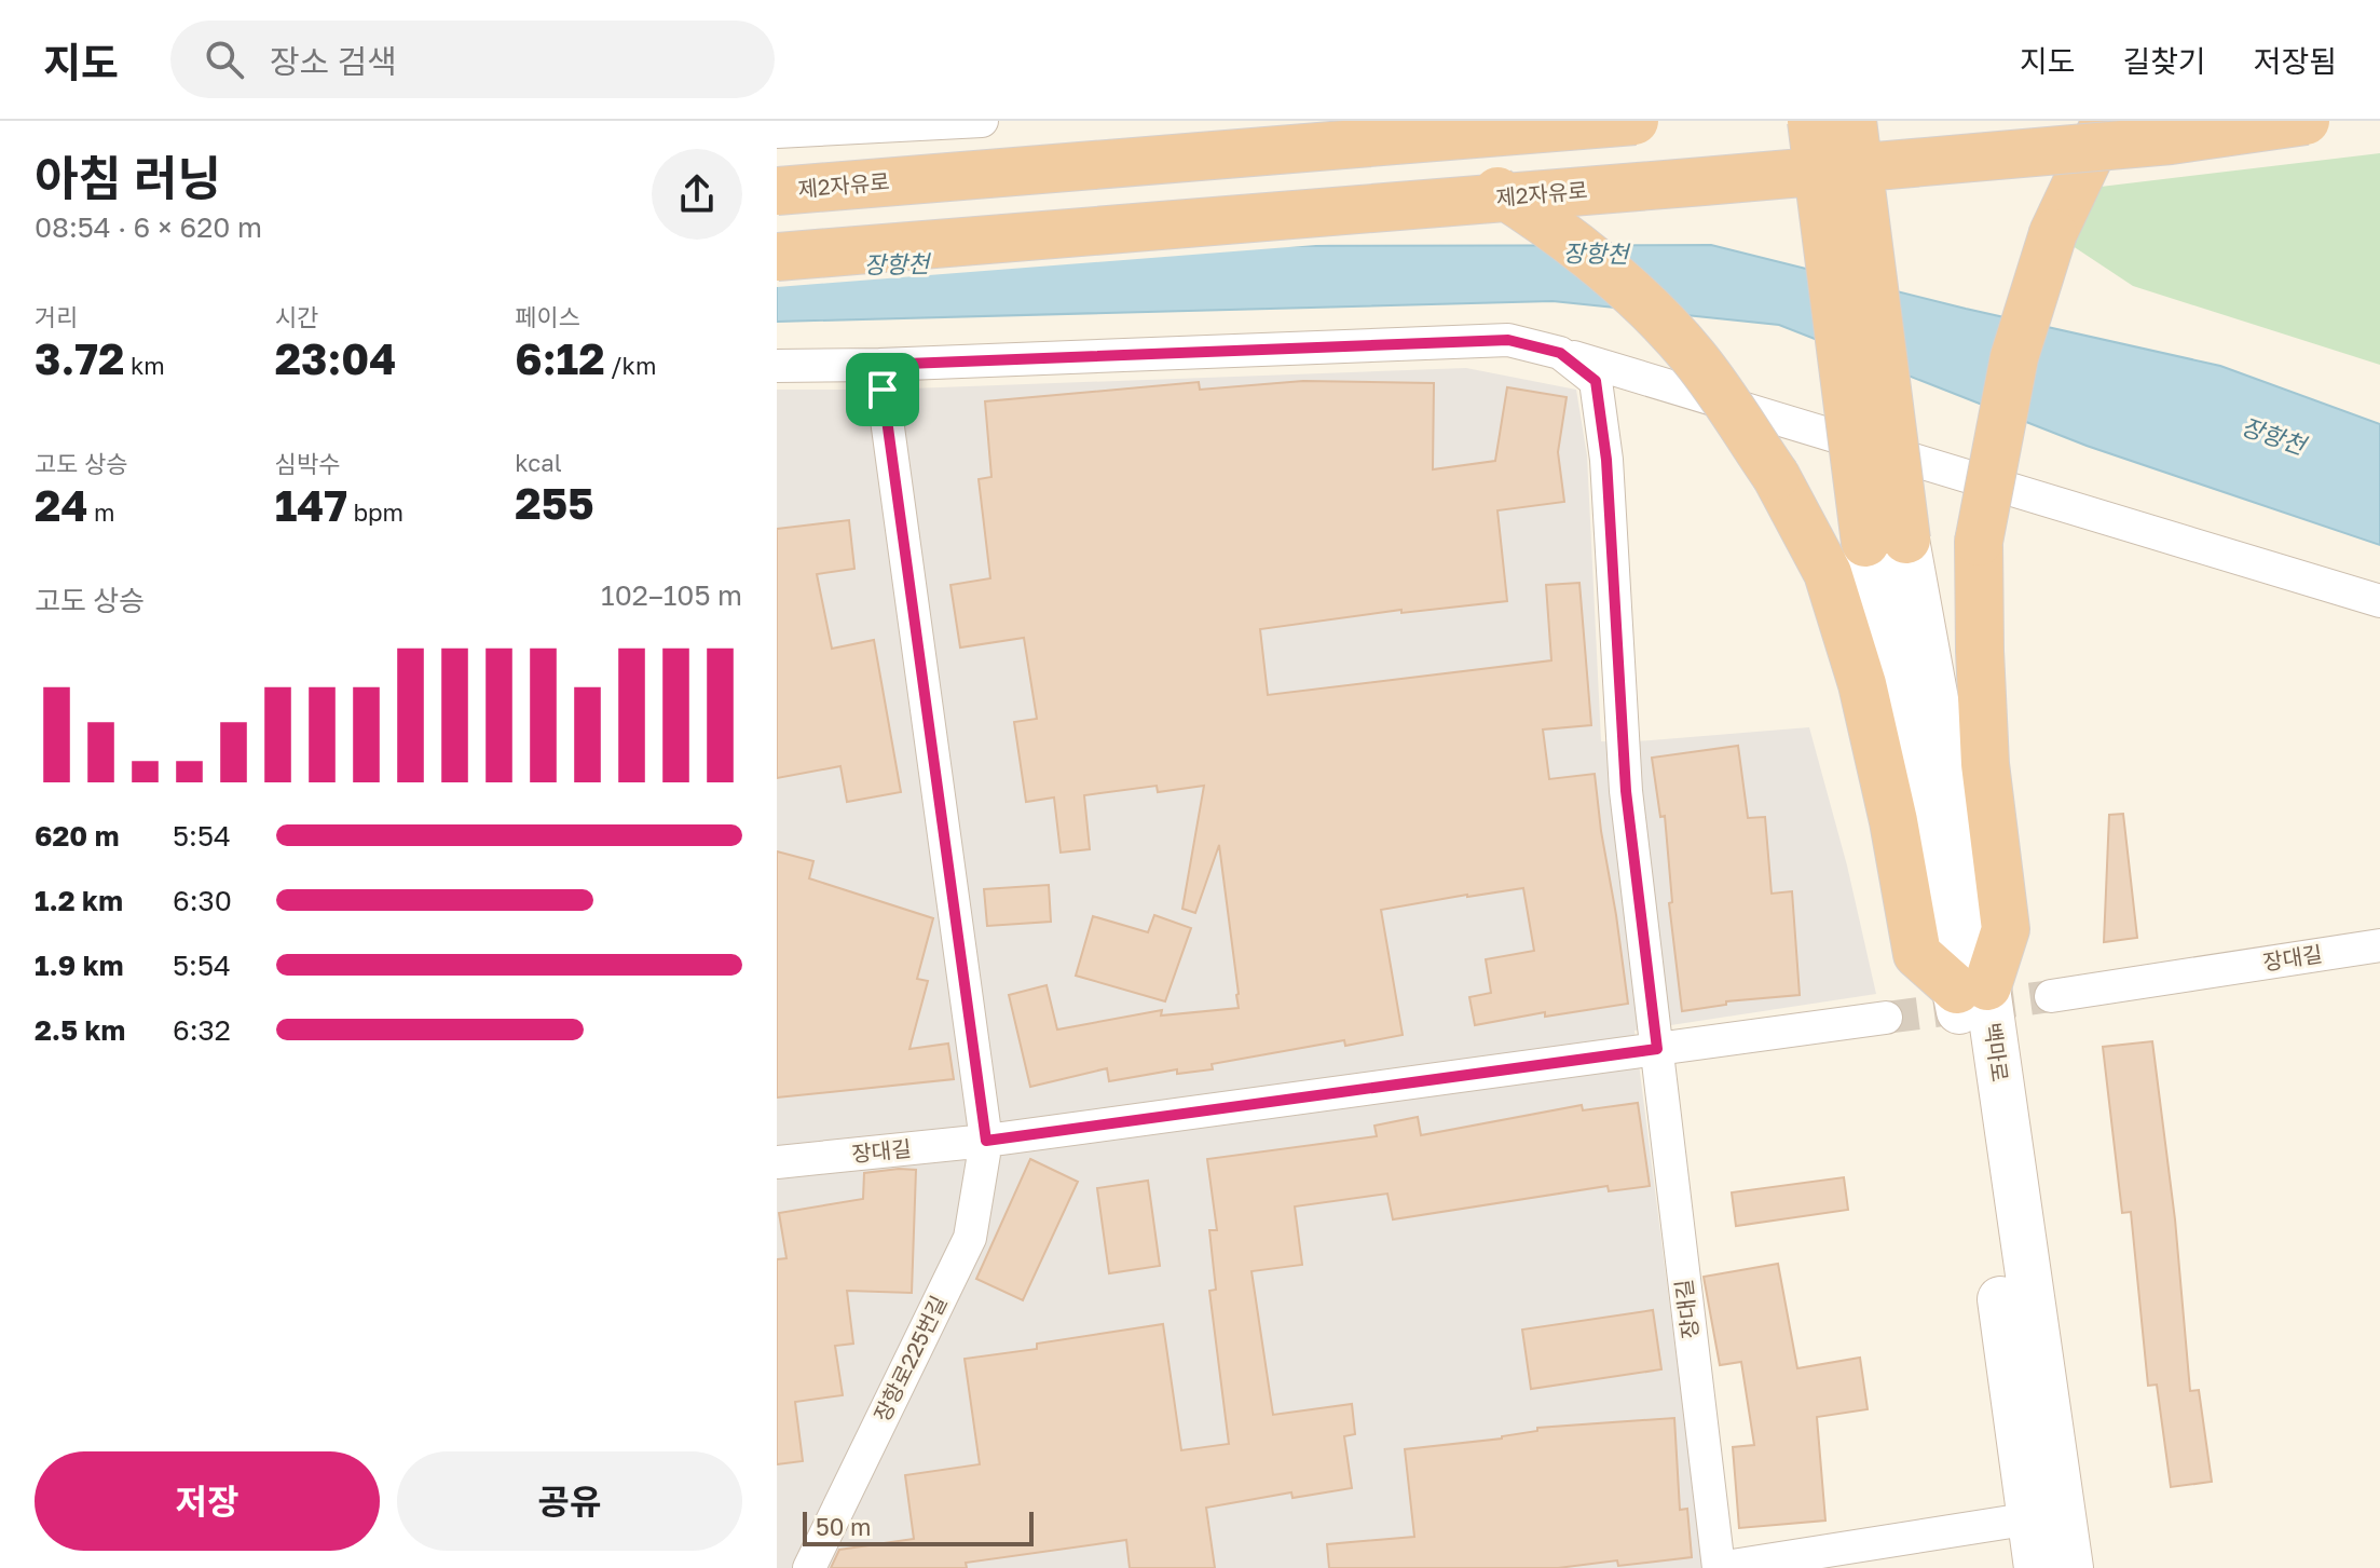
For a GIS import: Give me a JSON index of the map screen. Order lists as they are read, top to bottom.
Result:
{
  "streets": {
    "highway": ["제2자유로"],
    "main road": ["백마로"],
    "street": ["장대길", "장항로225번길"]
  },
  "crossings": [
    ["장대길", "장항로225번길"]
  ],
  "water": ["장항천"],
  "scale_bar": "50 m",
  "page": {
    "header": "지도",
    "search": "장소 검색",
    "nav": ["지도", "길찾기", "저장됨"],
    "heading": ["아침 러닝", "08:54 · 6 × 620 m"],
    "stats": [
      ["거리", "3.72 km"],
      ["시간", "23:04"],
      ["페이스", "6:12 /km"],
      ["고도 상승", "24 m"],
      ["심박수", "147 bpm"],
      ["kcal", "255"]
    ],
    "chart": ["고도 상승", "102–105 m"],
    "list": [
      {
        "name": "620 m",
        "note": "5:54"
      },
      {
        "name": "1.2 km",
        "note": "6:30"
      },
      {
        "name": "1.9 km",
        "note": "5:54"
      },
      {
        "name": "2.5 km",
        "note": "6:32"
      }
    ],
    "buttons": ["저장", "공유"],
    "scale": "50 m"
  }
}
